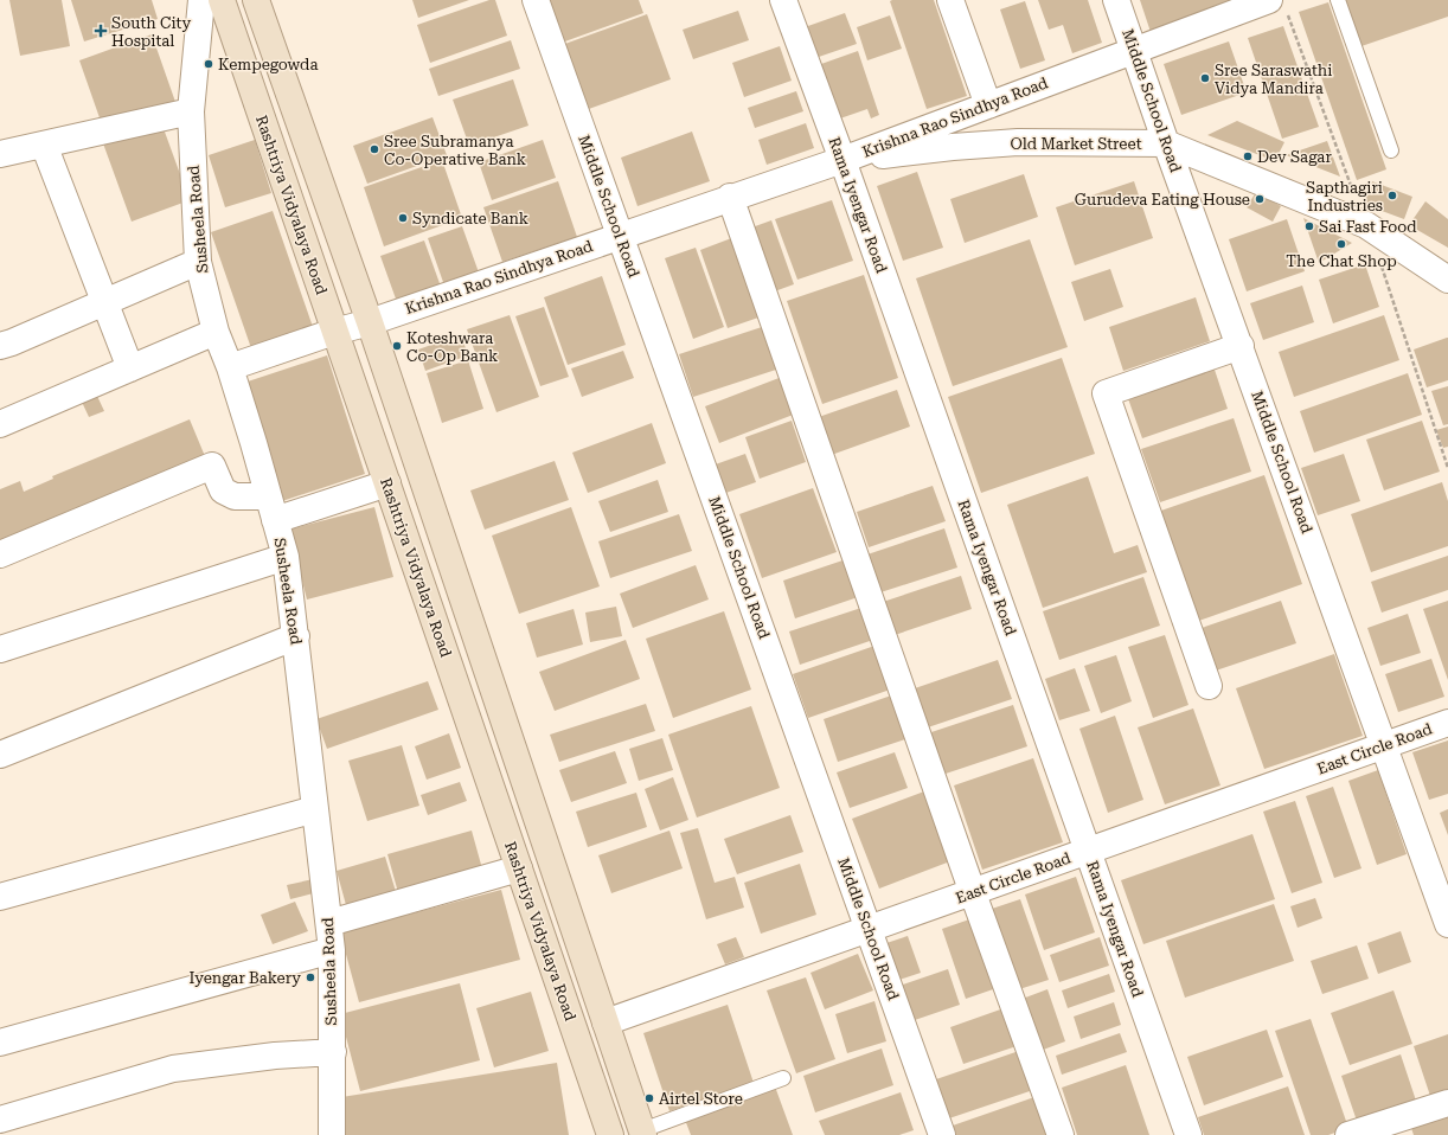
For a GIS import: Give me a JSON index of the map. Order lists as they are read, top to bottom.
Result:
{
  "streets": {
    "main road": ["Rashtriya Vidyalaya Road"],
    "street": [
      "Middle School Road",
      "Krishna Rao Sindhya Road",
      "Old Market Street",
      "Rama Iyengar Road",
      "Susheela Road",
      "East Circle Road"
    ]
  },
  "crossings": [
    ["Middle School Road", "Krishna Rao Sindhya Road"],
    ["Middle School Road", "Old Market Street"],
    ["Middle School Road", "East Circle Road"],
    ["Krishna Rao Sindhya Road", "Old Market Street"],
    ["Krishna Rao Sindhya Road", "Rashtriya Vidyalaya Road"],
    ["Krishna Rao Sindhya Road", "Rama Iyengar Road"],
    ["Krishna Rao Sindhya Road", "Susheela Road"],
    ["Old Market Street", "Rama Iyengar Road"],
    ["Rashtriya Vidyalaya Road", "East Circle Road"],
    ["Rama Iyengar Road", "East Circle Road"]
  ],
  "places": {
    "health": ["South City Hospital"],
    "other": [
      "Kempegowda",
      "Sree Saraswathi Vidya Mandira",
      "Sree Subramanya Co-Operative Bank",
      "Dev Sagar",
      "Sapthagiri Industries",
      "Gurudeva Eating House",
      "Syndicate Bank",
      "Sai Fast Food",
      "The Chat Shop",
      "Koteshwara Co-Op Bank",
      "Iyengar Bakery",
      "Airtel Store"
    ]
  }
}
